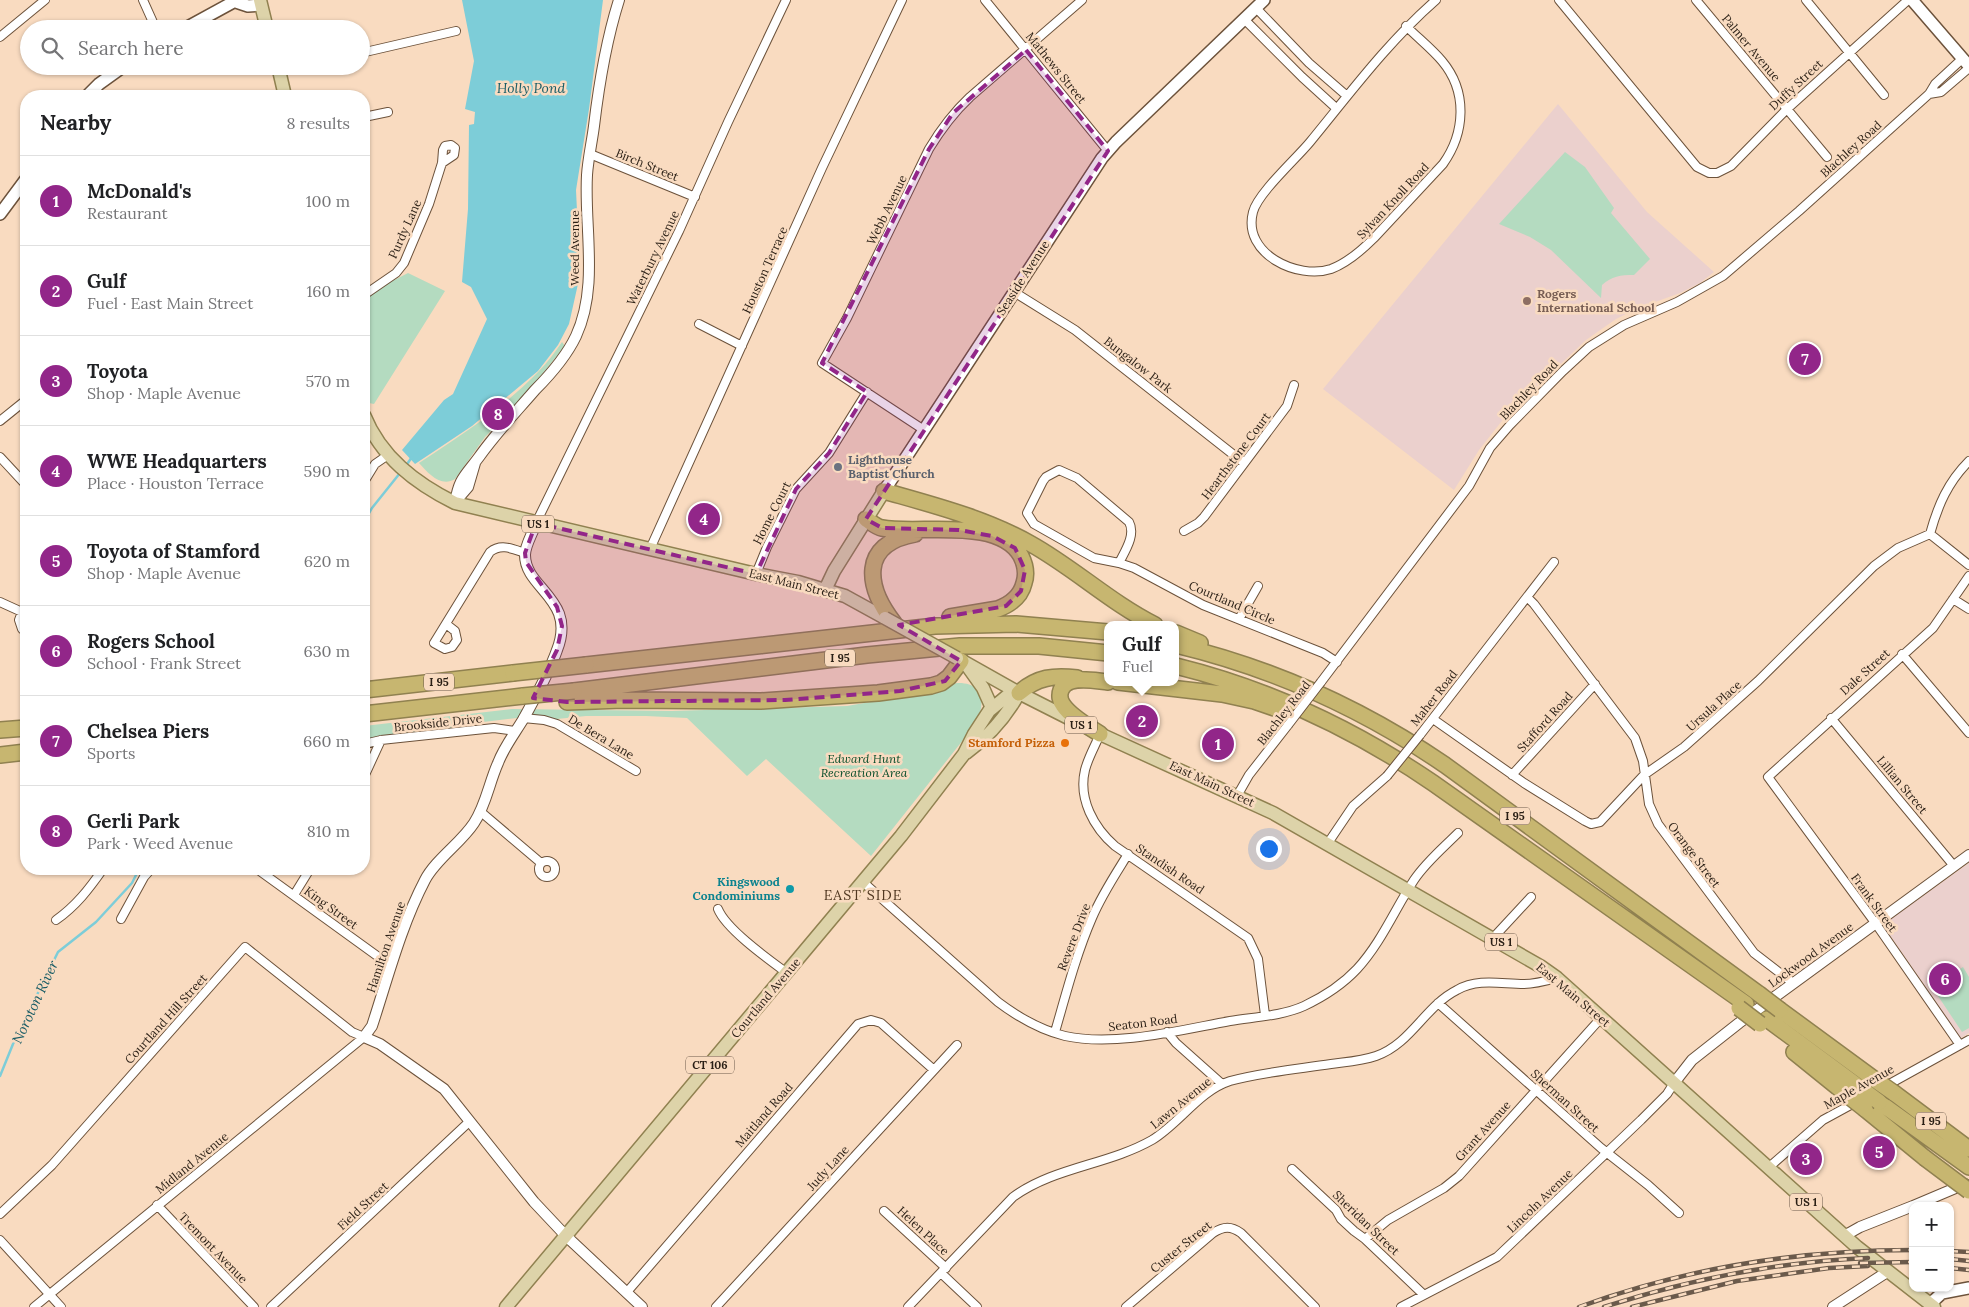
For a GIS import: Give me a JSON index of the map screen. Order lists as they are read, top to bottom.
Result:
{
  "streets": {
    "highway": ["I 95"],
    "main road": [
      "Seaside Avenue",
      "US 1",
      "East Main Street",
      "Courtland Avenue",
      "CT 106"
    ],
    "street": [
      "Palmer Avenue",
      "Mathews Street",
      "Duffy Street",
      "Blachley Road",
      "Birch Street",
      "Sylvan Knoll Road",
      "Webb Avenue",
      "Purdy Lane",
      "Weed Avenue",
      "Waterbury Avenue",
      "Houston Terrace",
      "Bungalow Park",
      "Hearthstone Court",
      "Home Court",
      "Courtland Circle",
      "Dale Street",
      "Maher Road",
      "Ursula Place",
      "Stafford Road",
      "Brookside Drive",
      "De Bera Lane",
      "Lillian Street",
      "Orange Street",
      "Standish Road",
      "Frank Street",
      "King Street",
      "Revere Drive",
      "Hamilton Avenue",
      "Lockwood Avenue",
      "Courtland Hill Street",
      "Seaton Road",
      "Maple Avenue",
      "Sherman Street",
      "Lawn Avenue",
      "Maitland Road",
      "Grant Avenue",
      "Midland Avenue",
      "Judy Lane",
      "Lincoln Avenue",
      "Field Street",
      "Sheridan Street",
      "Helen Place",
      "Custer Street",
      "Tremont Avenue"
    ]
  },
  "crossings": [
    ["Palmer Avenue", "Duffy Street"],
    ["Mathews Street", "Webb Avenue"],
    ["Mathews Street", "Seaside Avenue"],
    ["Blachley Road", "East Main Street"],
    ["Blachley Road", "Courtland Circle"],
    ["Birch Street", "Weed Avenue"],
    ["Birch Street", "Waterbury Avenue"],
    ["Webb Avenue", "Seaside Avenue"],
    ["Webb Avenue", "Home Court"],
    ["Weed Avenue", "East Main Street"],
    ["Waterbury Avenue", "East Main Street"],
    ["Houston Terrace", "East Main Street"],
    ["Seaside Avenue", "Bungalow Park"],
    ["Seaside Avenue", "East Main Street"],
    ["Bungalow Park", "Hearthstone Court"],
    ["Home Court", "East Main Street"],
    ["US 1", "East Main Street"],
    ["East Main Street", "Maher Road"],
    ["East Main Street", "Standish Road"],
    ["East Main Street", "Lockwood Avenue"],
    ["East Main Street", "Courtland Avenue"],
    ["East Main Street", "Seaton Road"],
    ["East Main Street", "Maple Avenue"],
    ["East Main Street", "Lawn Avenue"],
    ["East Main Street", "Grant Avenue"],
    ["East Main Street", "Lincoln Avenue"],
    ["Dale Street", "Lillian Street"],
    ["Dale Street", "Frank Street"],
    ["Maher Road", "Ursula Place"],
    ["Maher Road", "Orange Street"],
    ["Ursula Place", "Stafford Road"],
    ["Ursula Place", "Orange Street"],
    ["Stafford Road", "Orange Street"],
    ["Brookside Drive", "Hamilton Avenue"],
    ["De Bera Lane", "Hamilton Avenue"],
    ["Lillian Street", "Lockwood Avenue"],
    ["Orange Street", "Lockwood Avenue"],
    ["Standish Road", "Revere Drive"],
    ["Standish Road", "Seaton Road"],
    ["Frank Street", "Lockwood Avenue"],
    ["Frank Street", "Maple Avenue"],
    ["King Street", "Hamilton Avenue"],
    ["Revere Drive", "Seaton Road"],
    ["Hamilton Avenue", "Courtland Hill Street"],
    ["Hamilton Avenue", "Midland Avenue"],
    ["Lockwood Avenue", "Lincoln Avenue"],
    ["Courtland Avenue", "Seaton Road"],
    ["Courtland Hill Street", "Midland Avenue"],
    ["Sherman Street", "Lawn Avenue"],
    ["Sherman Street", "Grant Avenue"],
    ["Sherman Street", "Lincoln Avenue"],
    ["Lawn Avenue", "Helen Place"],
    ["Maitland Road", "Judy Lane"],
    ["Grant Avenue", "Sheridan Street"],
    ["Midland Avenue", "Tremont Avenue"],
    ["Lincoln Avenue", "Sheridan Street"]
  ],
  "districts": ["EAST SIDE"],
  "water": ["Holly Pond", "Noroton River"],
  "parks": ["Edward Hunt Recreation Area"],
  "places": [
    "Rogers International School",
    "Lighthouse Baptist Church",
    "Stamford Pizza",
    "Kingswood Condominiums"
  ],
  "page": {
    "search": "Search here",
    "heading": ["Nearby", "8 results"],
    "list": [
      {
        "mark": "1",
        "name": "McDonald's",
        "note": "Restaurant",
        "value": "100 m"
      },
      {
        "mark": "2",
        "name": "Gulf",
        "note": "Fuel · East Main Street",
        "value": "160 m"
      },
      {
        "mark": "3",
        "name": "Toyota",
        "note": "Shop · Maple Avenue",
        "value": "570 m"
      },
      {
        "mark": "4",
        "name": "WWE Headquarters",
        "note": "Place · Houston Terrace",
        "value": "590 m"
      },
      {
        "mark": "5",
        "name": "Toyota of Stamford",
        "note": "Shop · Maple Avenue",
        "value": "620 m"
      },
      {
        "mark": "6",
        "name": "Rogers School",
        "note": "School · Frank Street",
        "value": "630 m"
      },
      {
        "mark": "7",
        "name": "Chelsea Piers",
        "note": "Sports",
        "value": "660 m"
      },
      {
        "mark": "8",
        "name": "Gerli Park",
        "note": "Park · Weed Avenue",
        "value": "810 m"
      }
    ],
    "pins": [
      "7",
      "8",
      "4",
      "2",
      "1",
      "6",
      "5",
      "3"
    ],
    "popup": ["Gulf", "Fuel"],
    "map_buttons": ["+", "−"]
  }
}
